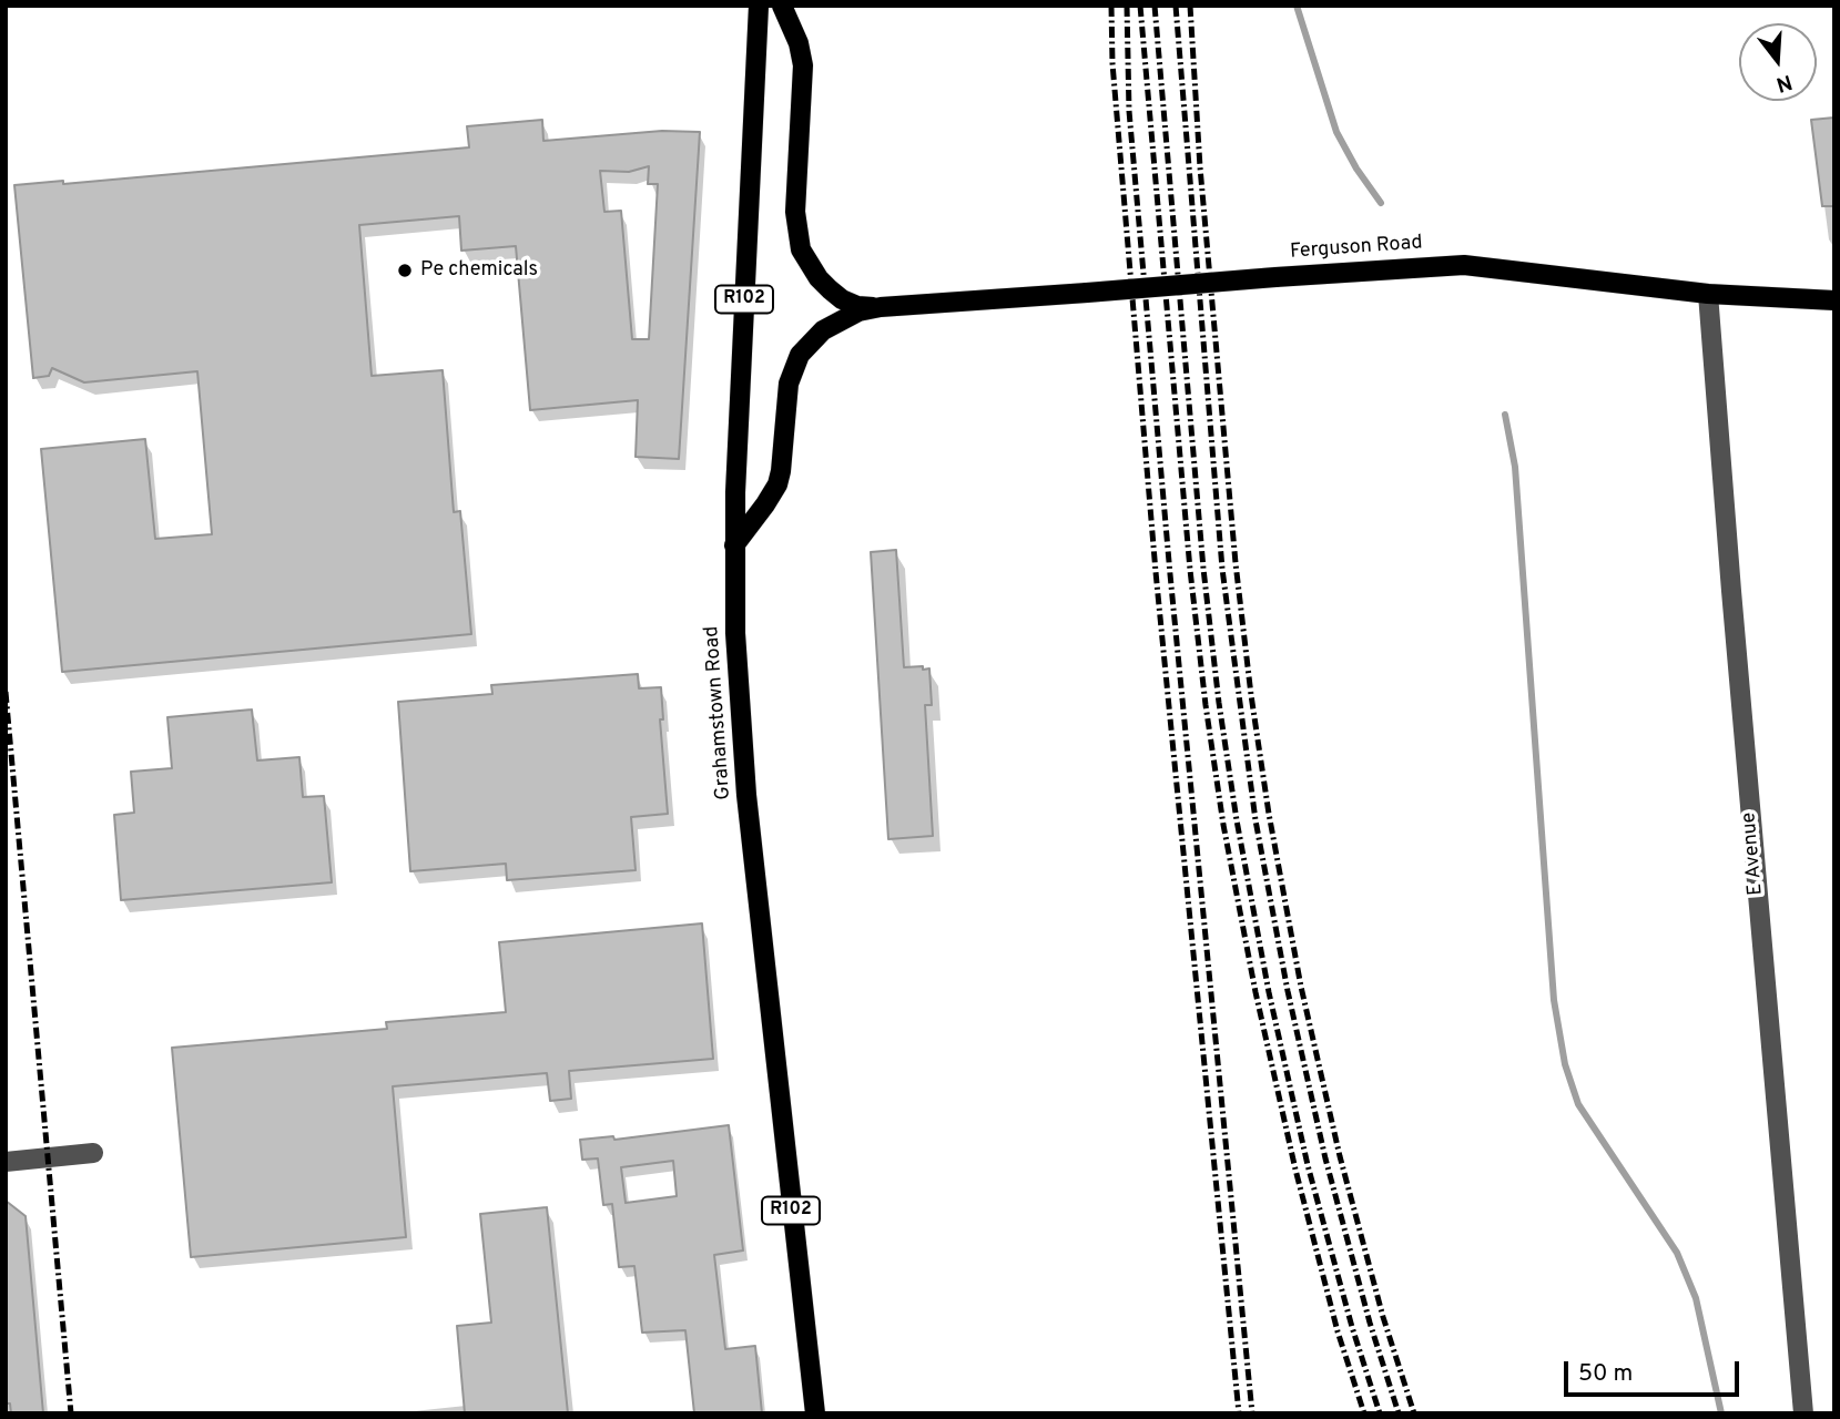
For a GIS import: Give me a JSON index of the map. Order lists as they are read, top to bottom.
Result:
{
  "streets": {
    "main road": ["Ferguson Road", "R102", "Grahamstown Road"],
    "street": ["E Avenue"]
  },
  "crossings": [
    ["Ferguson Road", "Grahamstown Road"],
    ["Ferguson Road", "E Avenue"]
  ],
  "places": ["Pe chemicals"],
  "scale_bar": "50 m",
  "north": "bottom"
}
